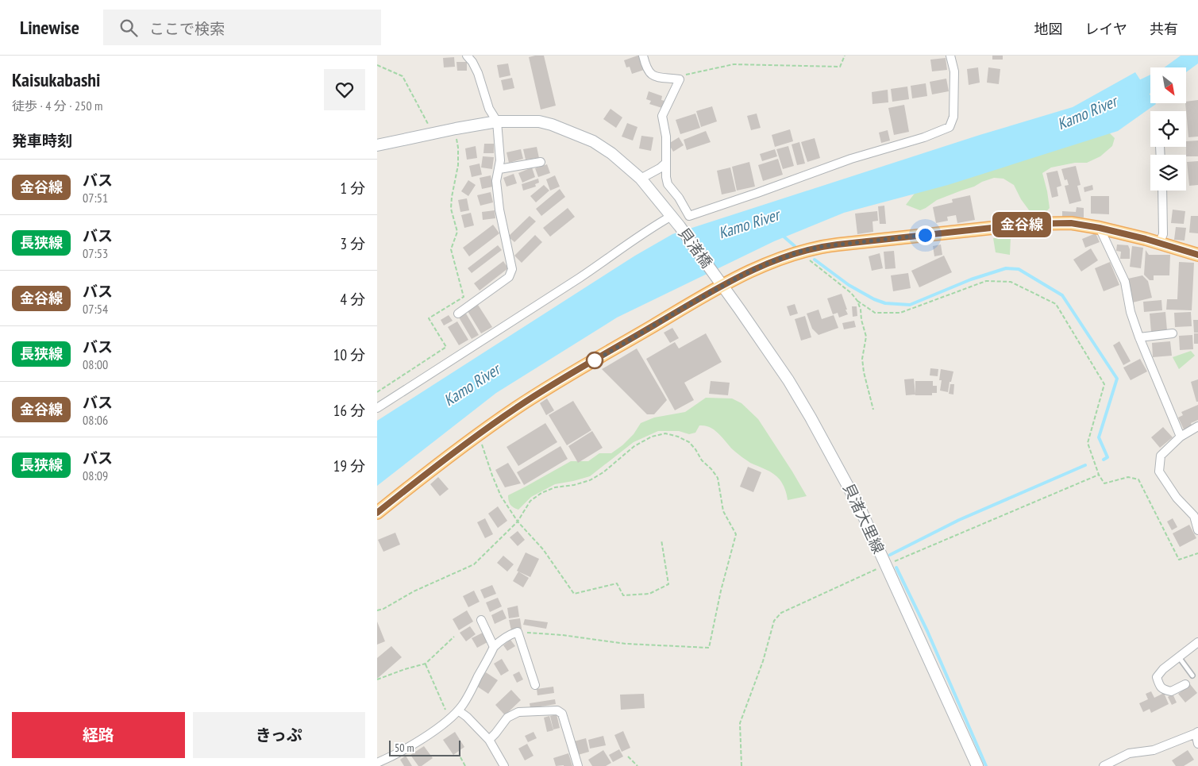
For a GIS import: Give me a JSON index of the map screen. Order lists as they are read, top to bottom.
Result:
{
  "streets": {
    "street": ["貝渚橋", "貝渚大里線"]
  },
  "crossings": [
    ["貝渚橋", "貝渚大里線"]
  ],
  "water": ["Kamo River"],
  "lines": ["bus line 金谷線"],
  "scale_bar": "50 m",
  "north": "bottom right",
  "page": {
    "header": "Linewise",
    "search": "ここで検索",
    "nav": ["地図", "レイヤ", "共有"],
    "heading": [
      ["Kaisukabashi", "徒歩 · 4 分 · 250 m"],
      "発車時刻"
    ],
    "on_map": "金谷線",
    "list": [
      {
        "mark": "金谷線",
        "name": "バス",
        "note": "07:51",
        "value": "1 分"
      },
      {
        "mark": "長狭線",
        "name": "バス",
        "note": "07:53",
        "value": "3 分"
      },
      {
        "mark": "金谷線",
        "name": "バス",
        "note": "07:54",
        "value": "4 分"
      },
      {
        "mark": "長狭線",
        "name": "バス",
        "note": "08:00",
        "value": "10 分"
      },
      {
        "mark": "金谷線",
        "name": "バス",
        "note": "08:06",
        "value": "16 分"
      },
      {
        "mark": "長狭線",
        "name": "バス",
        "note": "08:09",
        "value": "19 分"
      }
    ],
    "buttons": ["経路", "きっぷ"],
    "scale": "50 m"
  }
}
